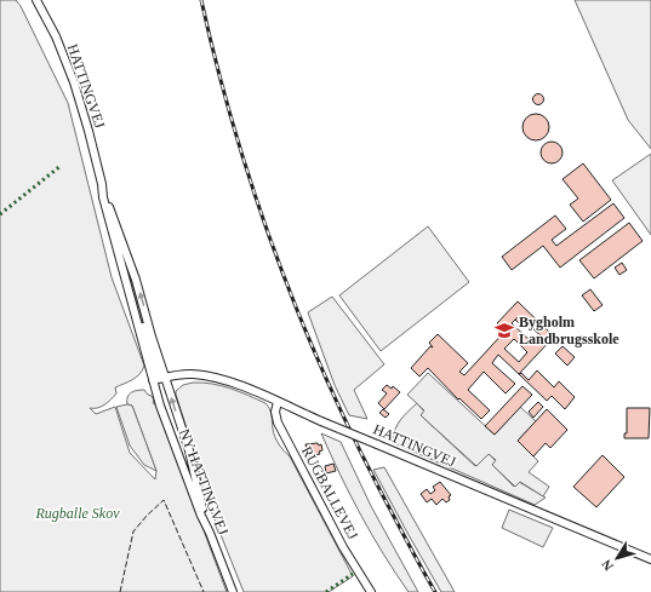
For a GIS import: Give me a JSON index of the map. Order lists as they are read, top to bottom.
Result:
{
  "streets": {
    "street": ["HATTINGVEJ", "NY HATTINGVEJ", "RUGBALLEVEJ"]
  },
  "crossings": [
    ["HATTINGVEJ", "NY HATTINGVEJ"],
    ["HATTINGVEJ", "RUGBALLEVEJ"]
  ],
  "parks": ["Rugballe Skov"],
  "places": {
    "school or university": ["Bygholm Landbrugsskole"]
  },
  "north": "bottom left"
}
